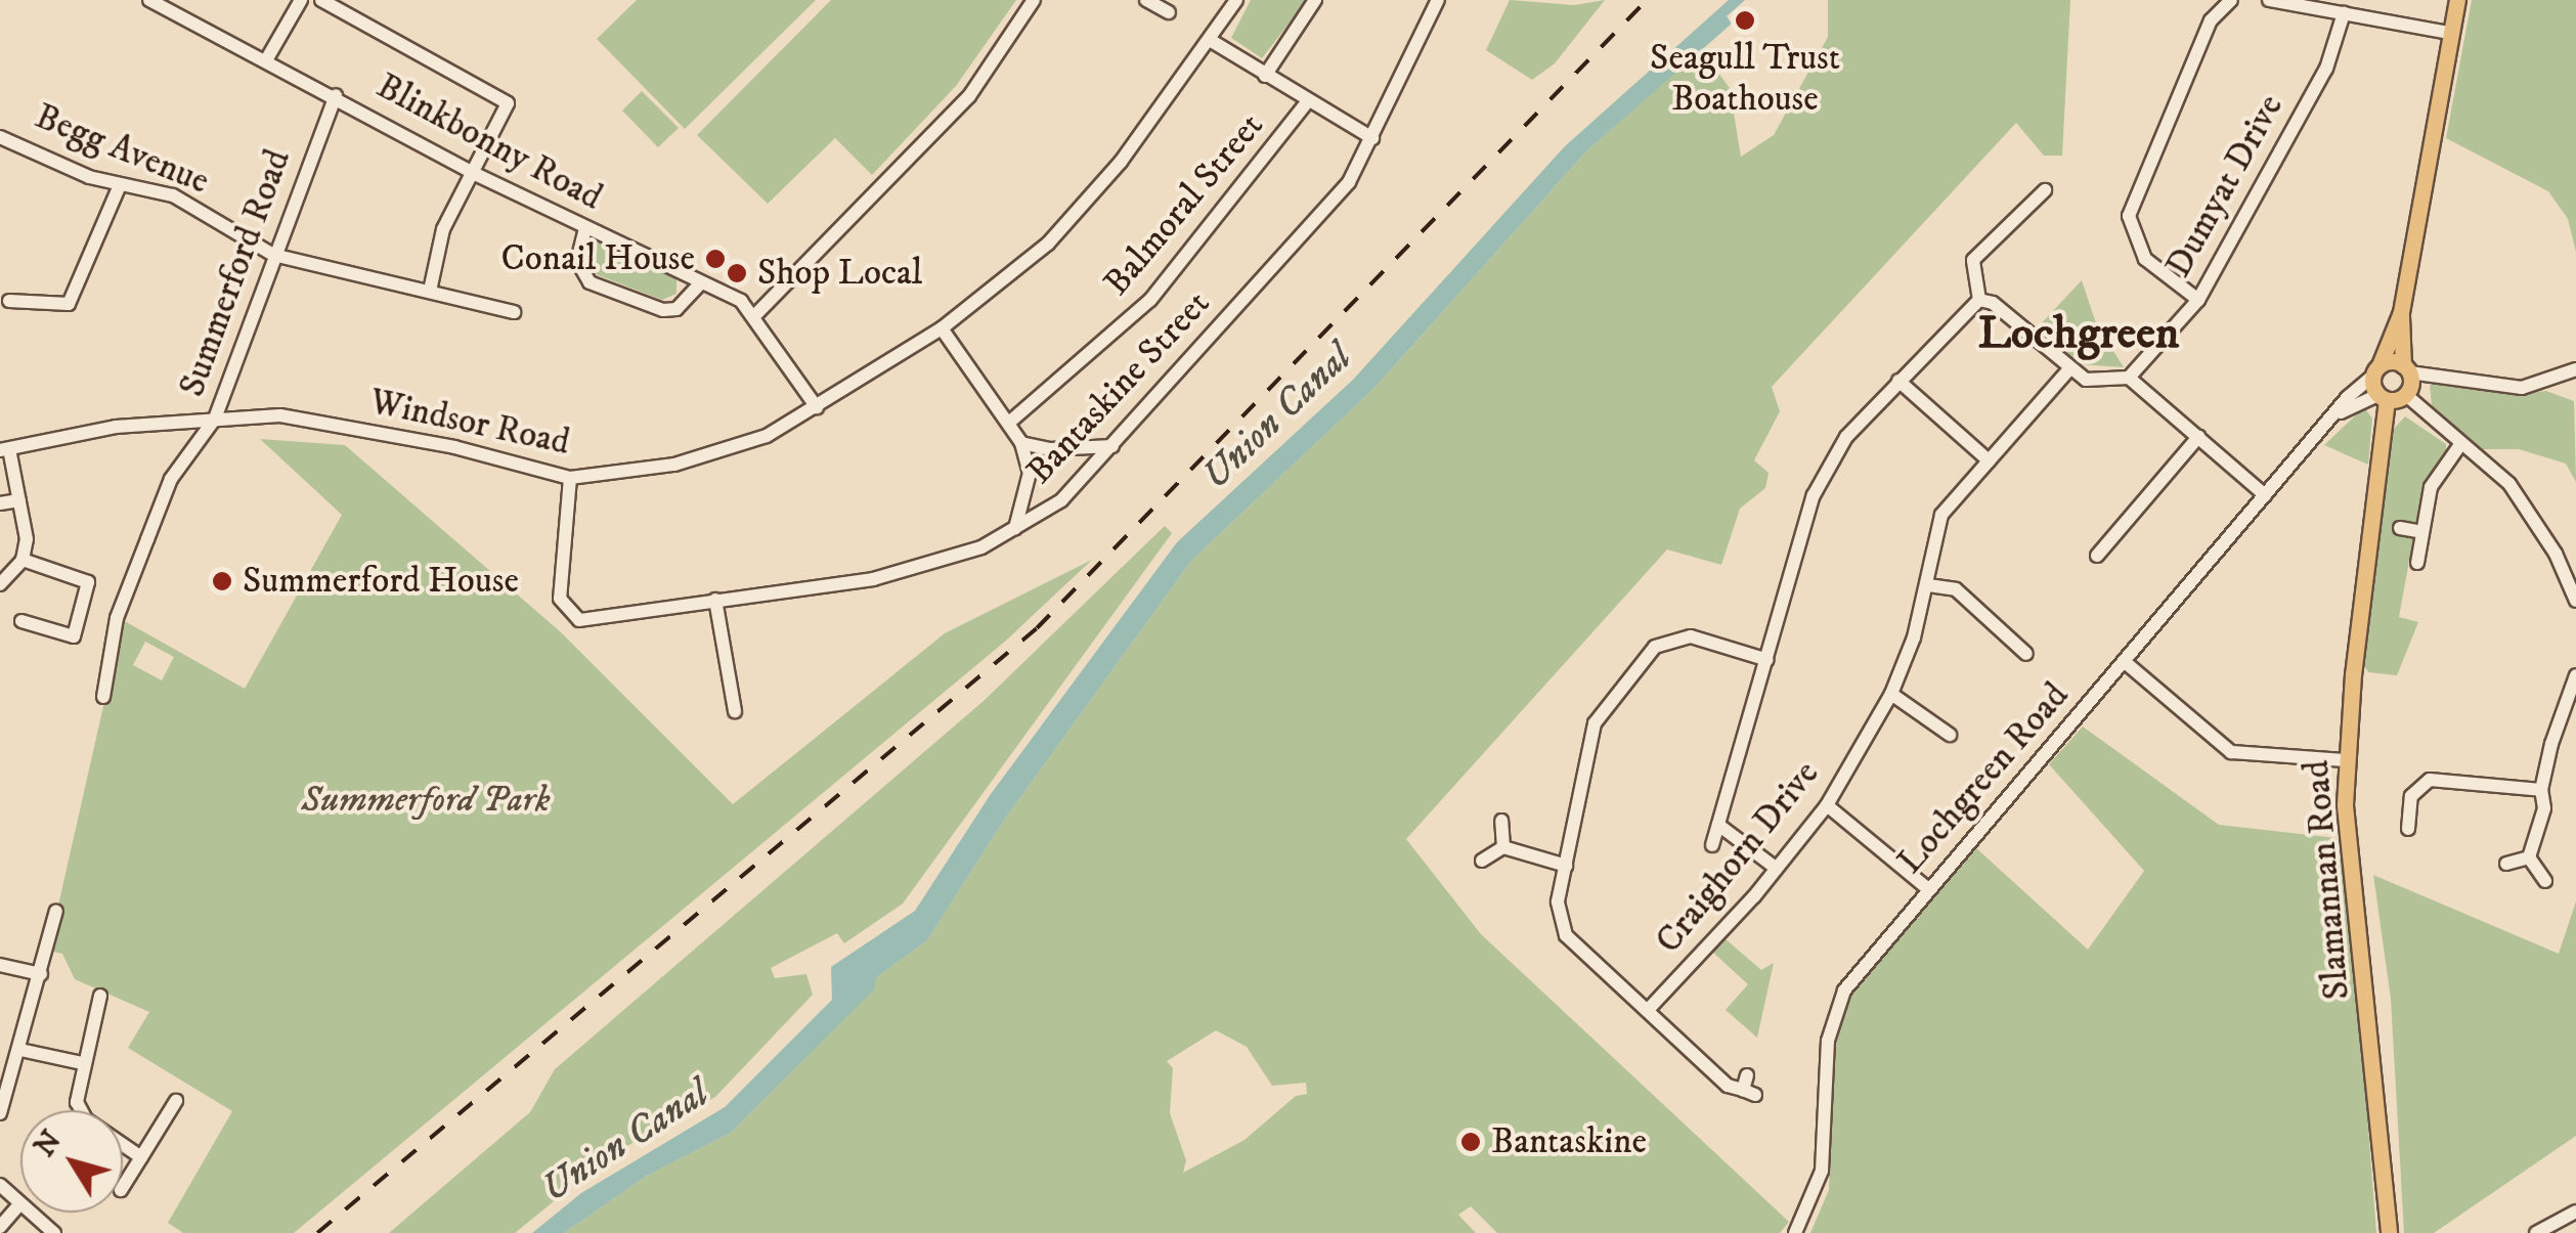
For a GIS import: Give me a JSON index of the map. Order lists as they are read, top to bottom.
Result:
{
  "streets": {
    "main road": ["Slamannan Road"],
    "street": [
      "Blinkbonny Road",
      "Begg Avenue",
      "Dumyat Drive",
      "Balmoral Street",
      "Summerford Road",
      "Bantaskine Street",
      "Windsor Road",
      "Lochgreen Road",
      "Craighorn Drive"
    ]
  },
  "crossings": [
    ["Blinkbonny Road", "Summerford Road"],
    ["Blinkbonny Road", "Windsor Road"],
    ["Begg Avenue", "Summerford Road"],
    ["Summerford Road", "Windsor Road"],
    ["Bantaskine Street", "Windsor Road"],
    ["Lochgreen Road", "Slamannan Road"]
  ],
  "districts": ["Lochgreen"],
  "water": ["Union Canal"],
  "parks": ["Summerford Park"],
  "places": [
    "Seagull Trust Boathouse",
    "Conail House",
    "Shop Local",
    "Summerford House",
    "Bantaskine"
  ],
  "north": "top left"
}
